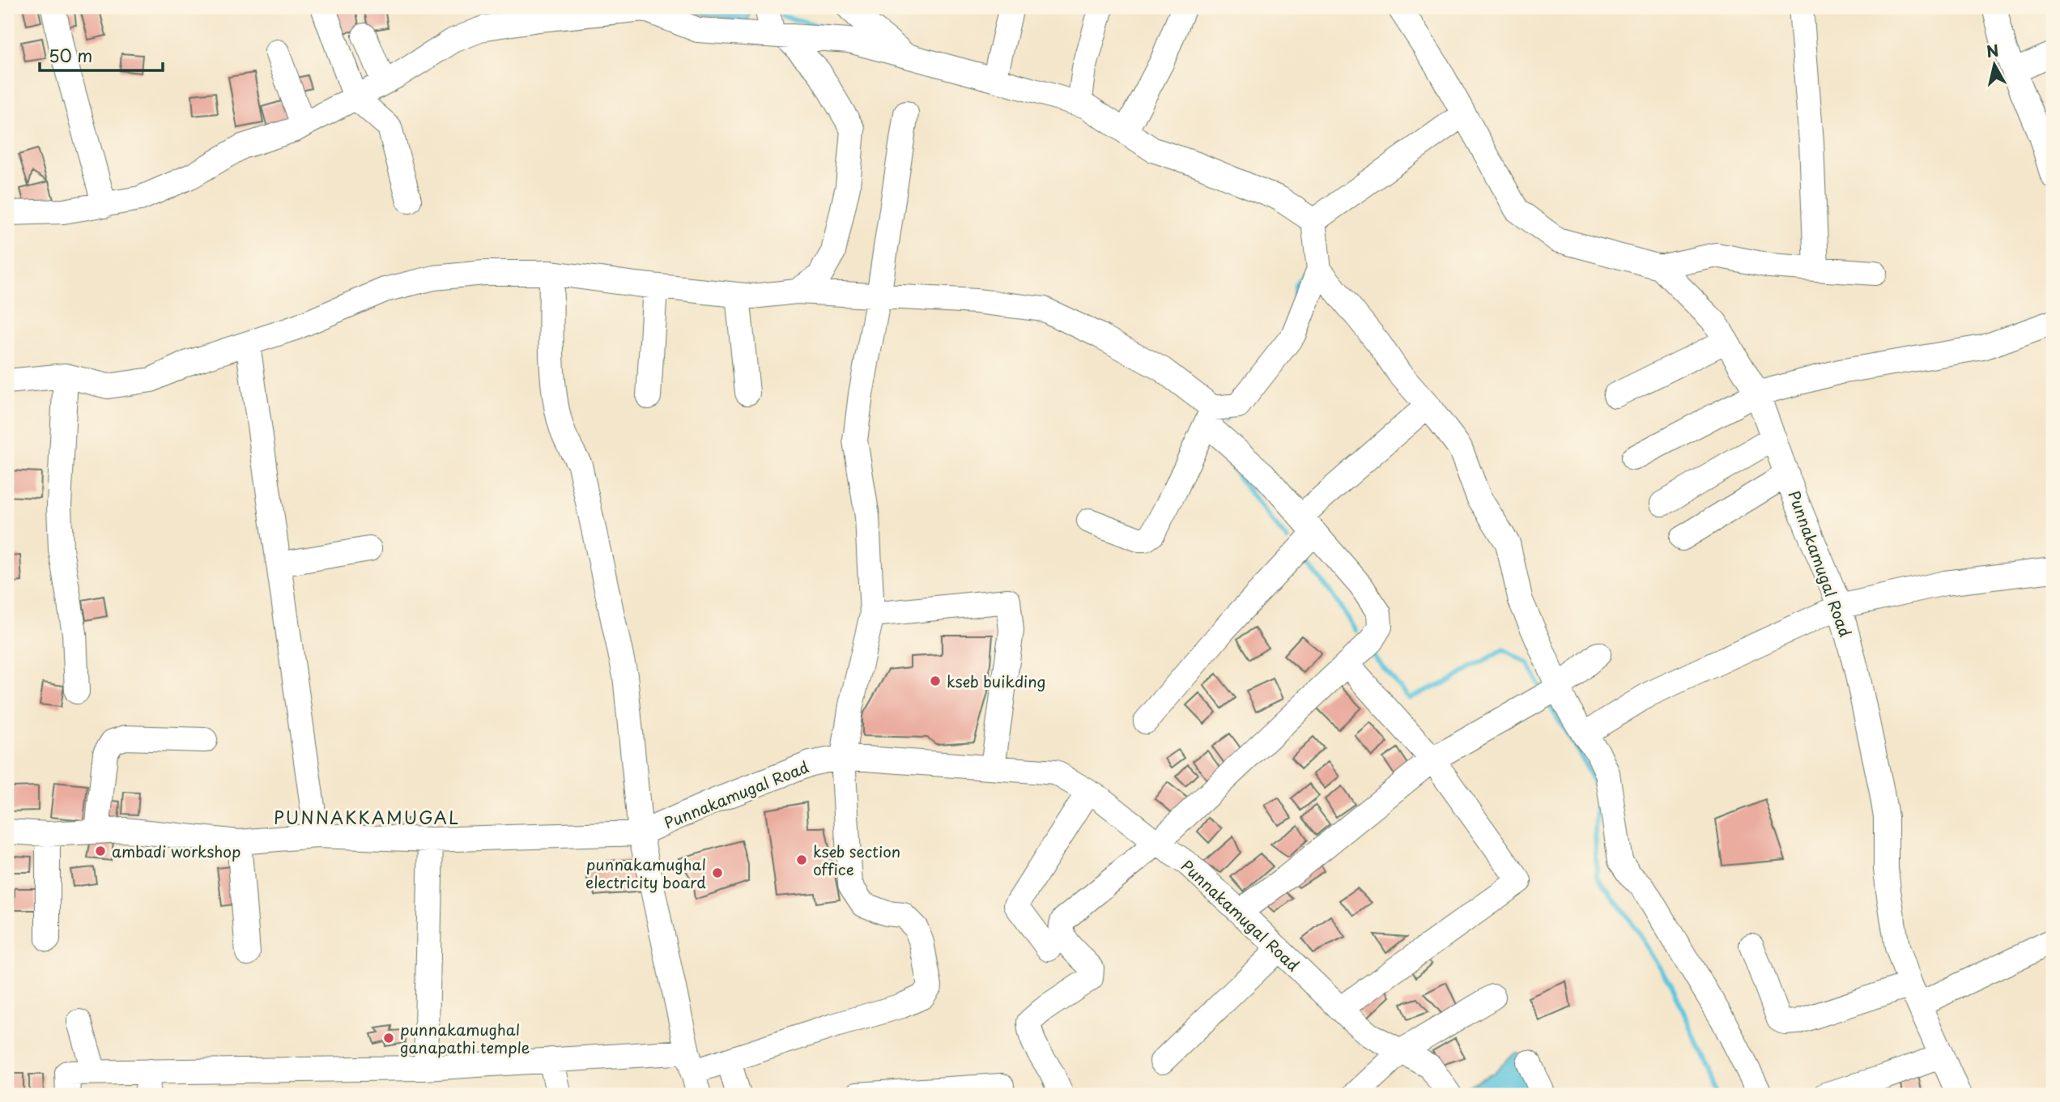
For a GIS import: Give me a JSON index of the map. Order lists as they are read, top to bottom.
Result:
{
  "streets": {
    "street": ["Punnakamugal Road"]
  },
  "districts": ["PUNNAKKAMUGAL"],
  "places": [
    "kseb buikding",
    "ambadi workshop",
    "kseb section office",
    "punnakamughal electricity board",
    "punnakamughal ganapathi temple"
  ],
  "scale_bar": "50 m",
  "north": "top"
}
